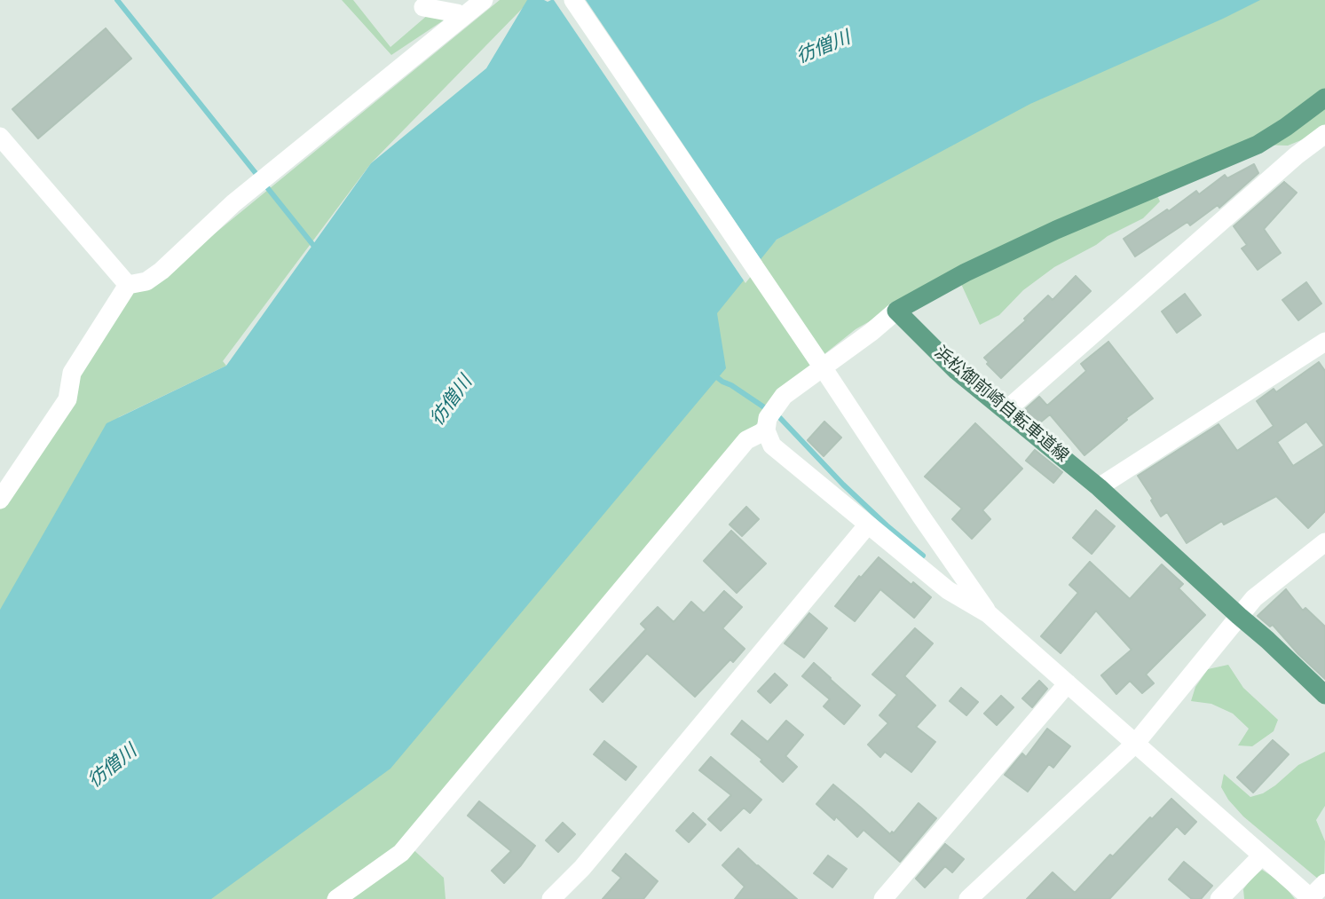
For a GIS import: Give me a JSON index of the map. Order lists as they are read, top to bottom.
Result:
{
  "streets": {
    "main road": ["浜松御前崎自転車道線"]
  },
  "water": ["彷僧川"]
}
